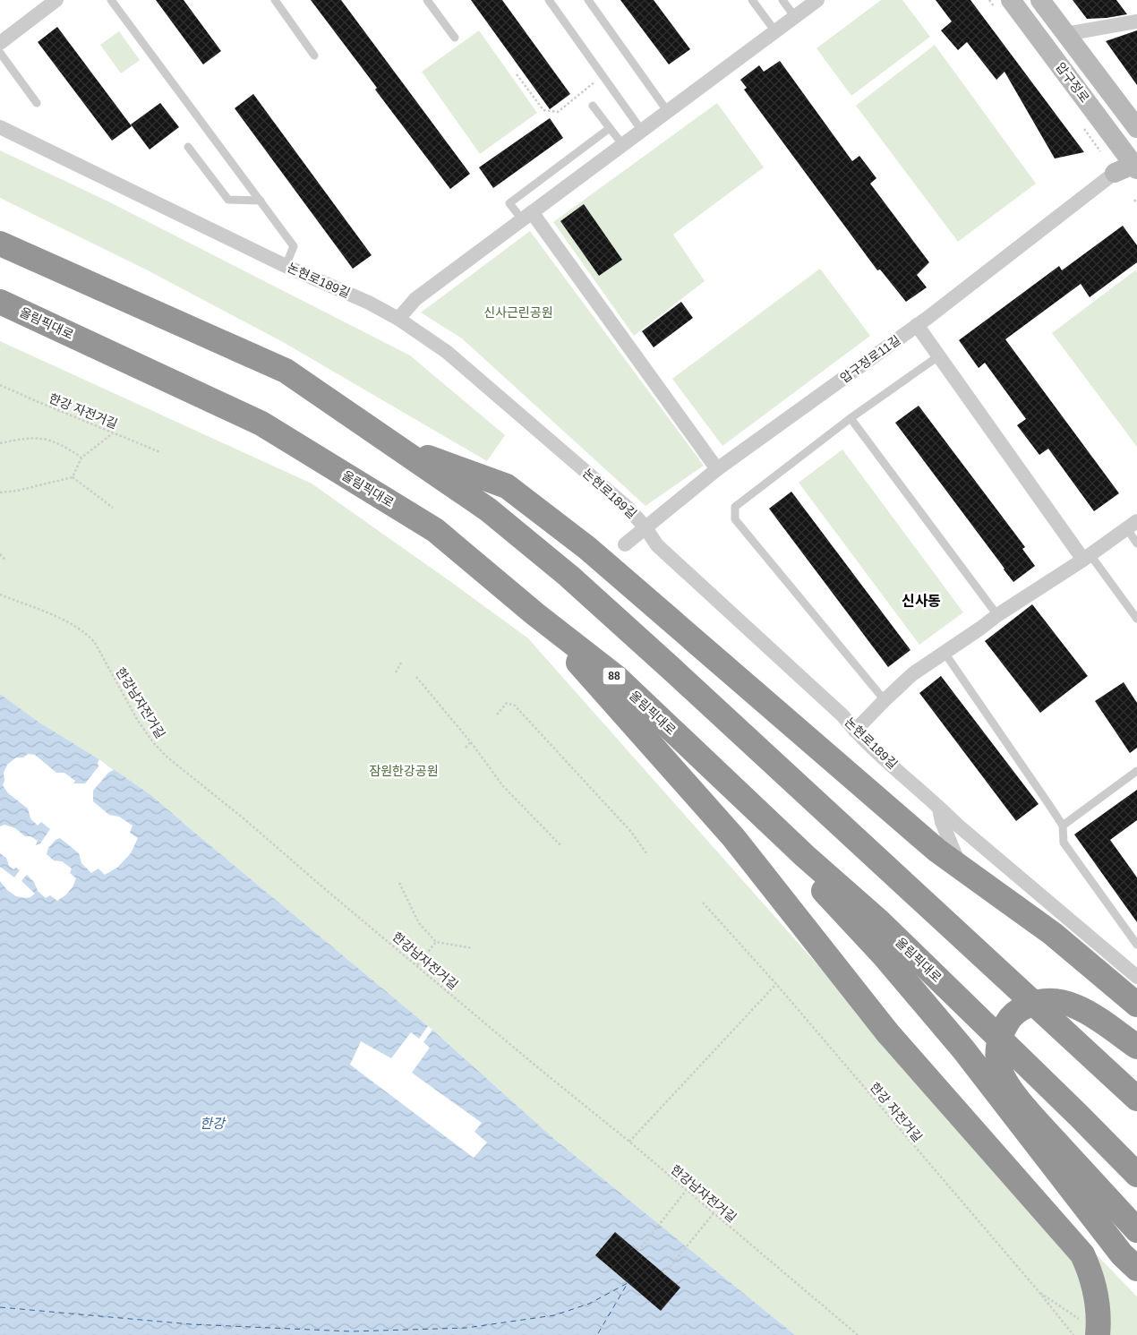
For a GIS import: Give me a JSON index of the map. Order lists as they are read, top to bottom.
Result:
{
  "streets": {
    "highway": ["올림픽대로", "88"],
    "main road": ["압구정로"],
    "street": ["논현로189길", "압구정로11길"],
    "path": ["한강 자전거길", "한강남자전거길"]
  },
  "crossings": [
    ["압구정로", "압구정로11길"],
    ["논현로189길", "압구정로11길"]
  ],
  "districts": ["신사동"],
  "water": ["한강"],
  "parks": ["신사근린공원", "잠원한강공원"]
}
